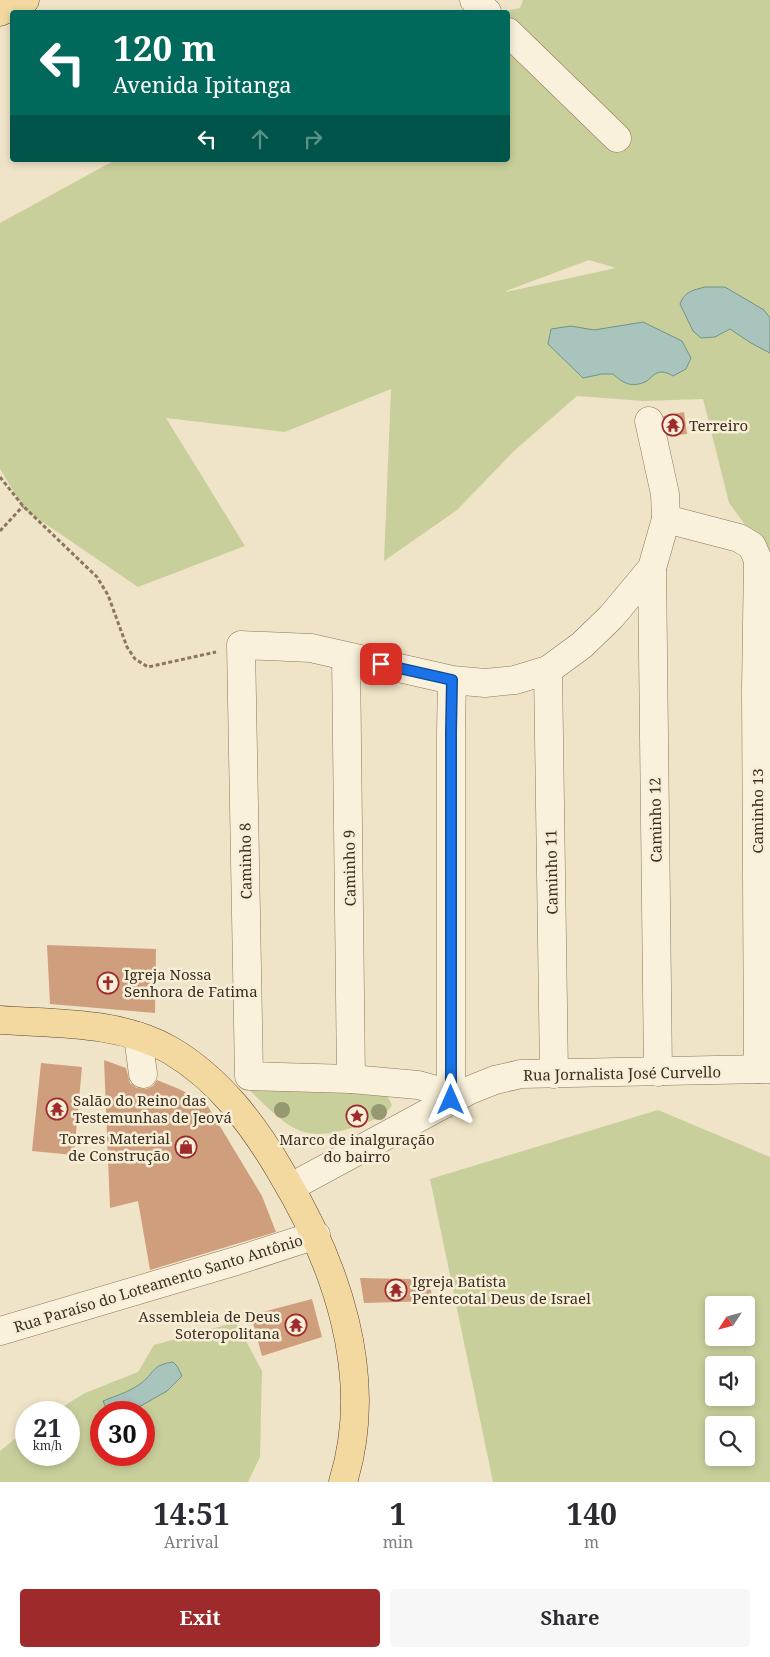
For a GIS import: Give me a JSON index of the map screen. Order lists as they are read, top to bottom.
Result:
{
  "streets": {
    "street": [
      "Caminho 13",
      "Caminho 12",
      "Caminho 8",
      "Caminho 9",
      "Caminho 11",
      "Rua Jornalista José Curvello",
      "Rua Paraíso do Loteamento Santo Antônio"
    ]
  },
  "crossings": [
    ["Caminho 13", "Rua Jornalista José Curvello"],
    ["Caminho 12", "Rua Jornalista José Curvello"],
    ["Caminho 8", "Caminho 9"],
    ["Caminho 11", "Rua Jornalista José Curvello"]
  ],
  "places": {
    "temple": [
      "Terreiro",
      "Salão do Reino das Testemunhas de Jeová",
      "Igreja Batista Pentecotal Deus de Israel",
      "Assembleia de Deus Soteropolitana"
    ],
    "church": ["Igreja Nossa Senhora de Fatima"],
    "place": ["Marco de inalguração do bairro"],
    "shop": ["Torres Material de Construção"]
  },
  "north": "bottom left",
  "page": {
    "turn": ["120 m", "Avenida Ipitanga"],
    "speed": "21 km/h",
    "limit": "30",
    "eta": [
      "14:51",
      "Arrival",
      "1",
      "min",
      "140",
      "m"
    ],
    "buttons": ["Exit", "Share"]
  }
}
